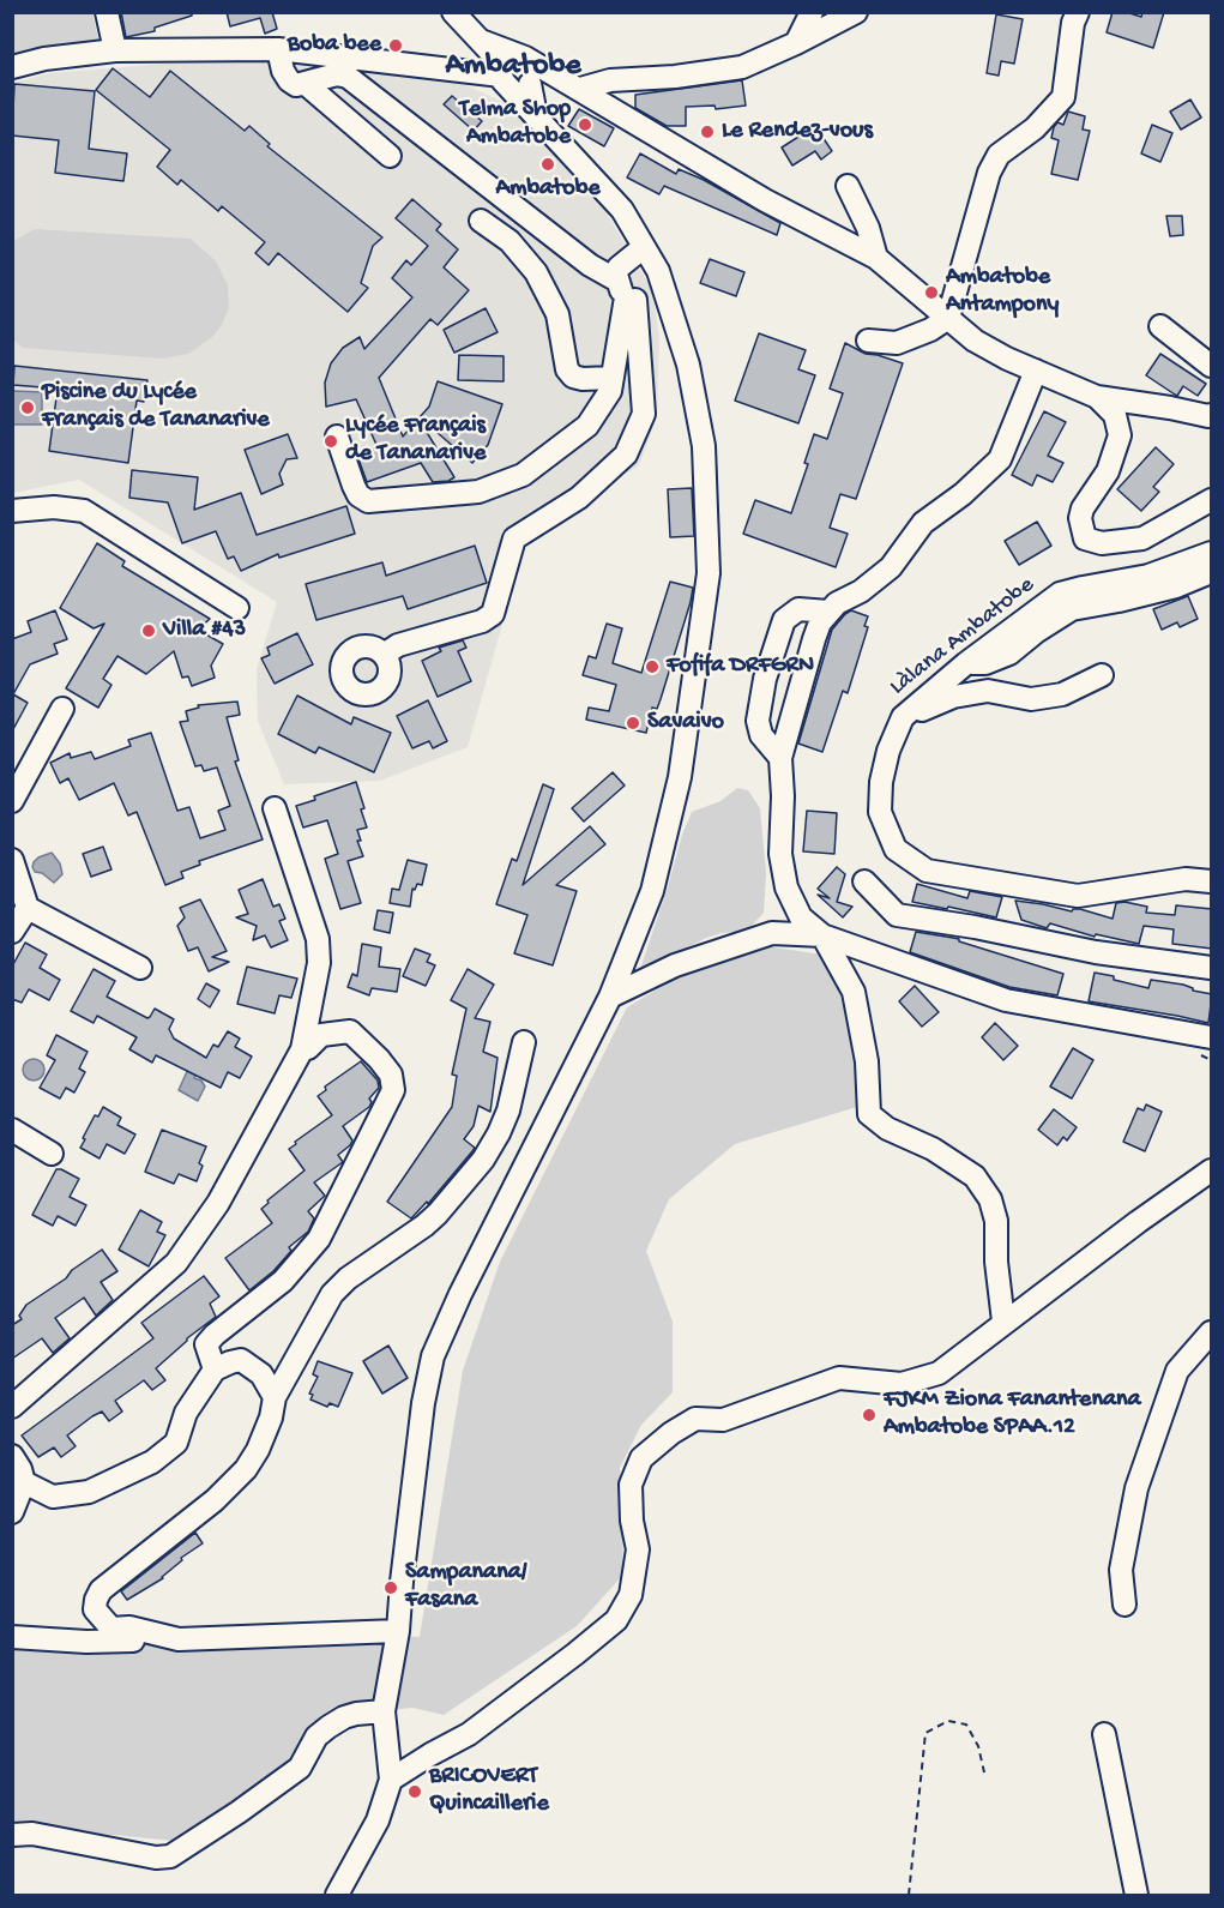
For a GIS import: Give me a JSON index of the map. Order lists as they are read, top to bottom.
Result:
{
  "streets": {
    "street": ["Làlana Ambatobe"]
  },
  "districts": ["Ambatobe"],
  "places": [
    "Boba bee",
    "Telma Shop Ambatobe",
    "Le Rendez-vous",
    "Ambatobe",
    "Ambatobe Antampony",
    "Piscine du Lycée Français de Tananarive",
    "Lycée Français de Tananarive",
    "Villa #43",
    "Fofifa DRFGRN",
    "Savaivo",
    "FJKM Ziona Fanantenana Ambatobe SPAA.12",
    "Sampanana/ Fasana",
    "BRICOVERT Quincaillerie"
  ]
}
